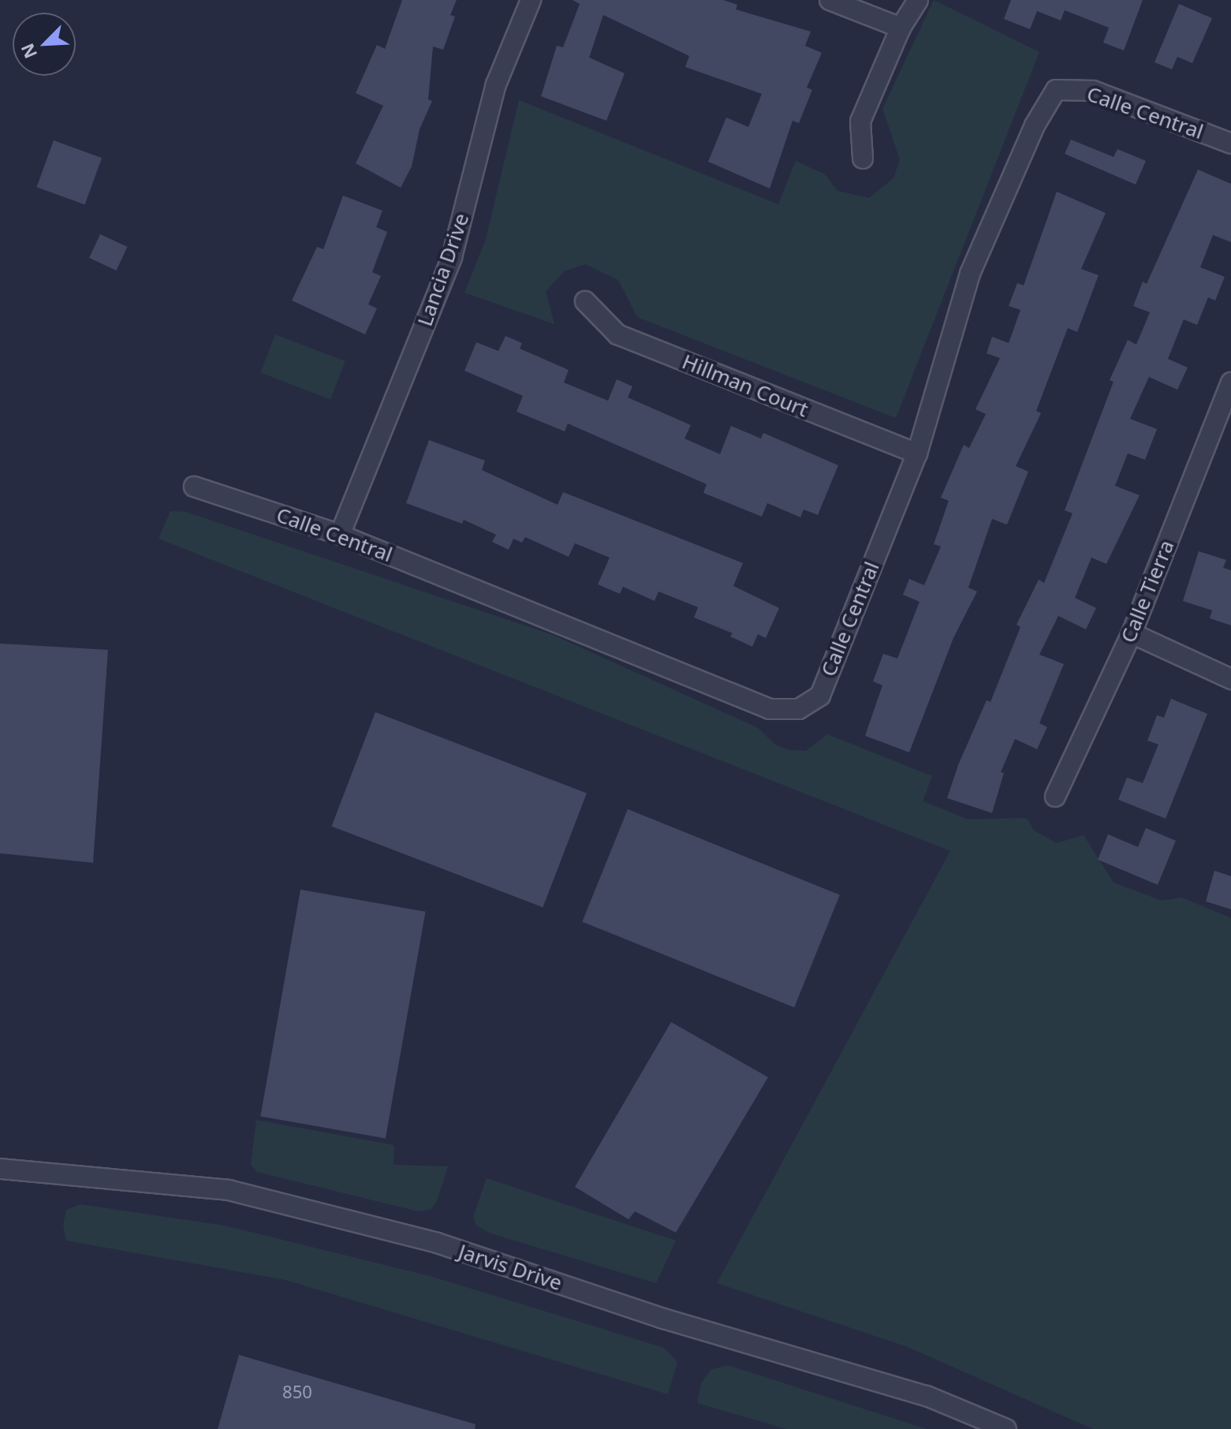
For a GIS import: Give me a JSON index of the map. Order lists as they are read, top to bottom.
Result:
{
  "streets": {
    "street": [
      "Calle Central",
      "Lancia Drive",
      "Hillman Court",
      "Calle Tierra",
      "Jarvis Drive"
    ]
  },
  "crossings": [
    ["Calle Central", "Lancia Drive"],
    ["Calle Central", "Hillman Court"]
  ],
  "house_numbers": ["850"],
  "north": "bottom left"
}
